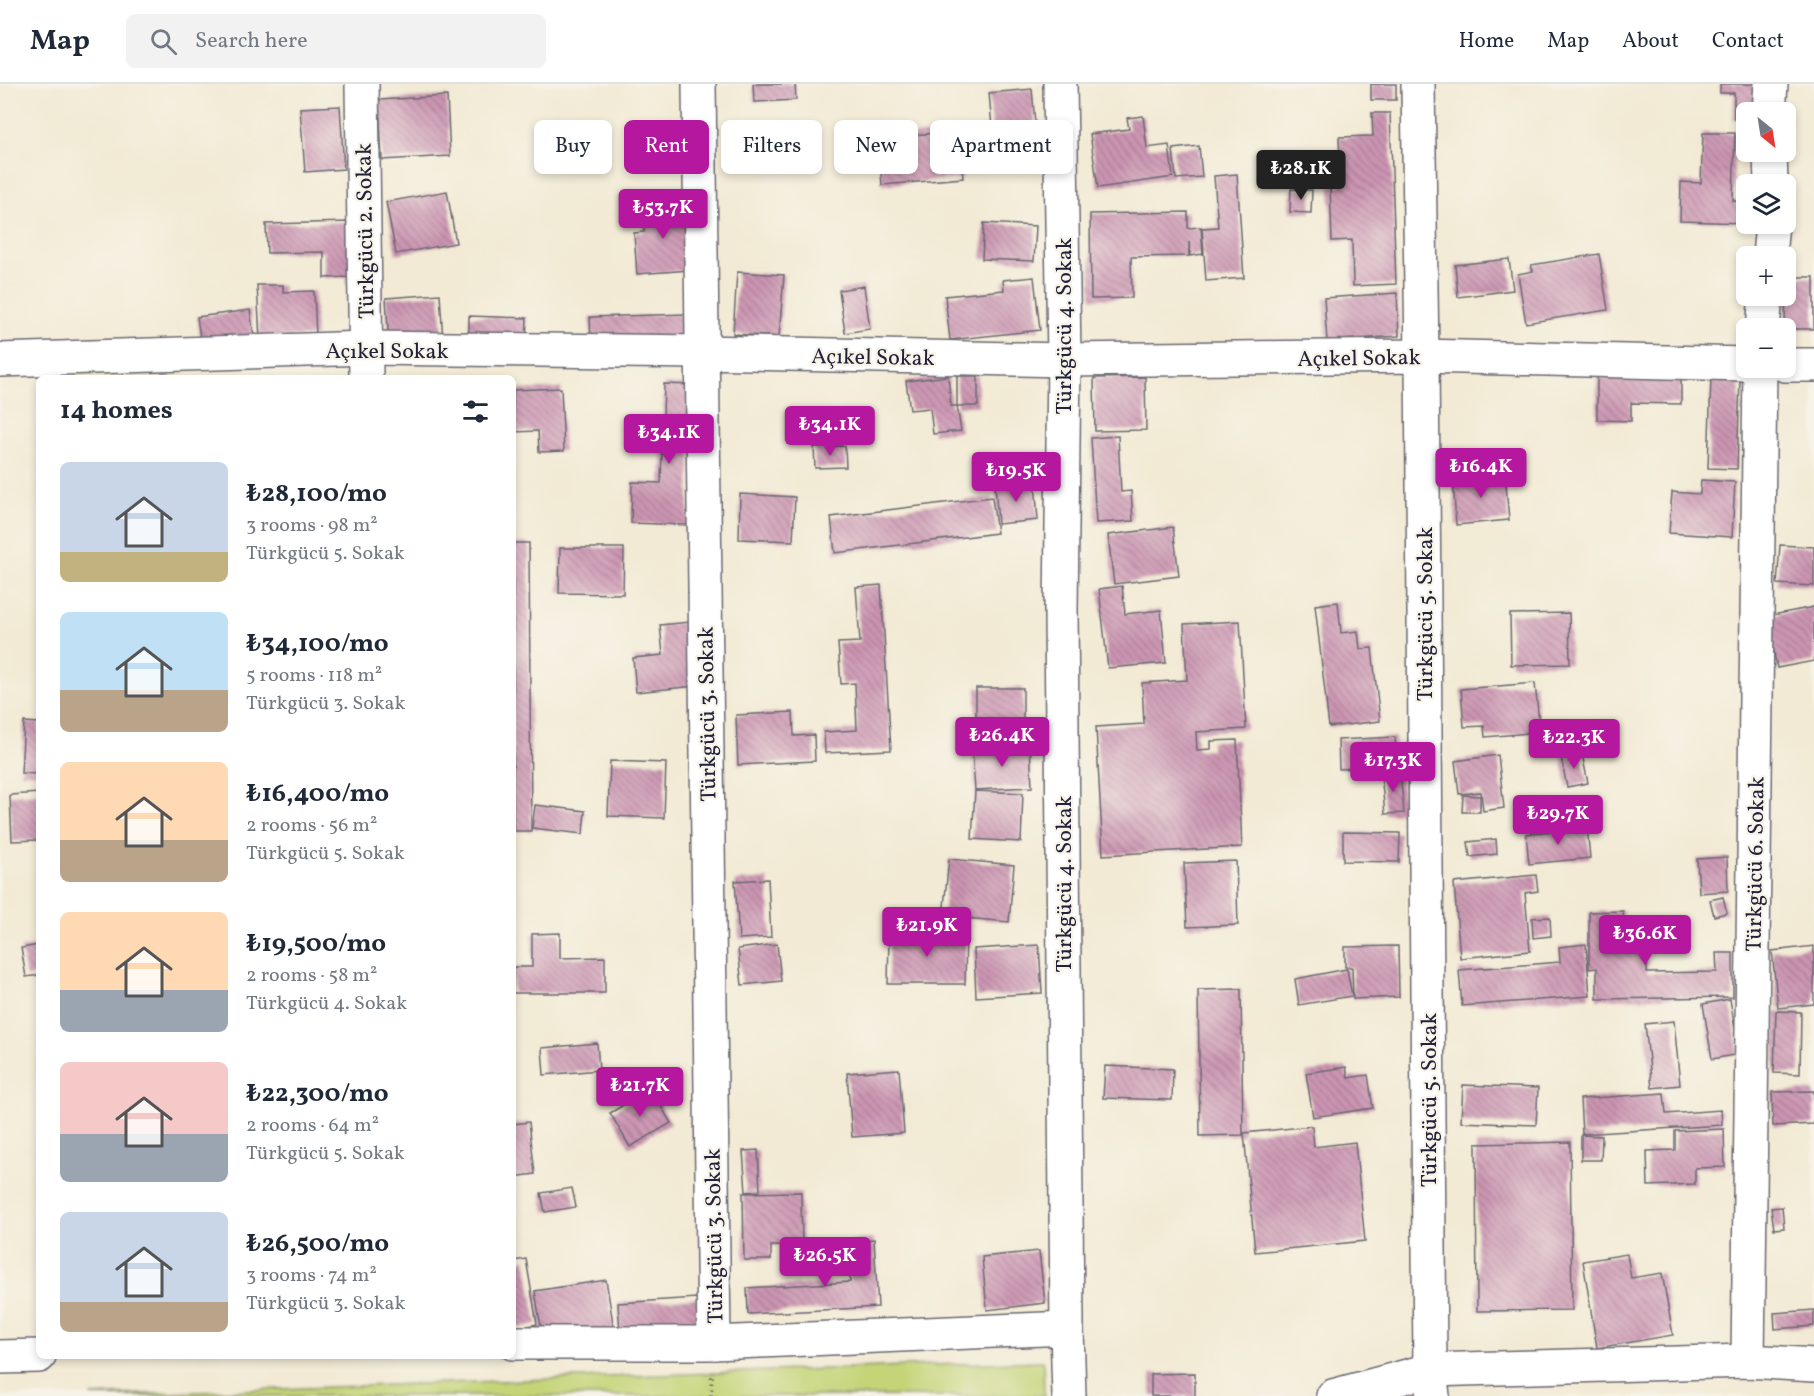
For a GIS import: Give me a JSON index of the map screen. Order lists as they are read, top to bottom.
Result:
{
  "streets": {
    "street": [
      "Türkgücü 2. Sokak",
      "Türkgücü 4. Sokak",
      "Açıkel Sokak",
      "Türkgücü 5. Sokak",
      "Türkgücü 3. Sokak",
      "Türkgücü 6. Sokak"
    ]
  },
  "crossings": [
    ["Türkgücü 2. Sokak", "Açıkel Sokak"],
    ["Türkgücü 4. Sokak", "Açıkel Sokak"],
    ["Açıkel Sokak", "Türkgücü 5. Sokak"],
    ["Açıkel Sokak", "Türkgücü 3. Sokak"]
  ],
  "north": "bottom right",
  "page": {
    "header": "Map",
    "search": "Search here",
    "nav": [
      "Home",
      "Map",
      "About",
      "Contact"
    ],
    "map_buttons": ["+", "−"],
    "chip": [
      "Buy",
      "Rent",
      "Filters",
      "New",
      "Apartment"
    ],
    "price": [
      "₺28.1K",
      "₺53.7K",
      "₺34.1K",
      "₺34.1K",
      "₺16.4K",
      "₺19.5K",
      "₺26.4K",
      "₺22.3K",
      "₺17.3K",
      "₺29.7K",
      "₺21.9K",
      "₺36.6K",
      "₺21.7K",
      "₺26.5K"
    ],
    "heading": "14 homes",
    "list": [
      {
        "name": "₺28,100/mo",
        "note": "3 rooms · 98 m² · Türkgücü 5. Sokak"
      },
      {
        "name": "₺34,100/mo",
        "note": "5 rooms · 118 m² · Türkgücü 3. Sokak"
      },
      {
        "name": "₺16,400/mo",
        "note": "2 rooms · 56 m² · Türkgücü 5. Sokak"
      },
      {
        "name": "₺19,500/mo",
        "note": "2 rooms · 58 m² · Türkgücü 4. Sokak"
      },
      {
        "name": "₺22,300/mo",
        "note": "2 rooms · 64 m² · Türkgücü 5. Sokak"
      },
      {
        "name": "₺26,500/mo",
        "note": "3 rooms · 74 m² · Türkgücü 3. Sokak"
      }
    ]
  }
}
